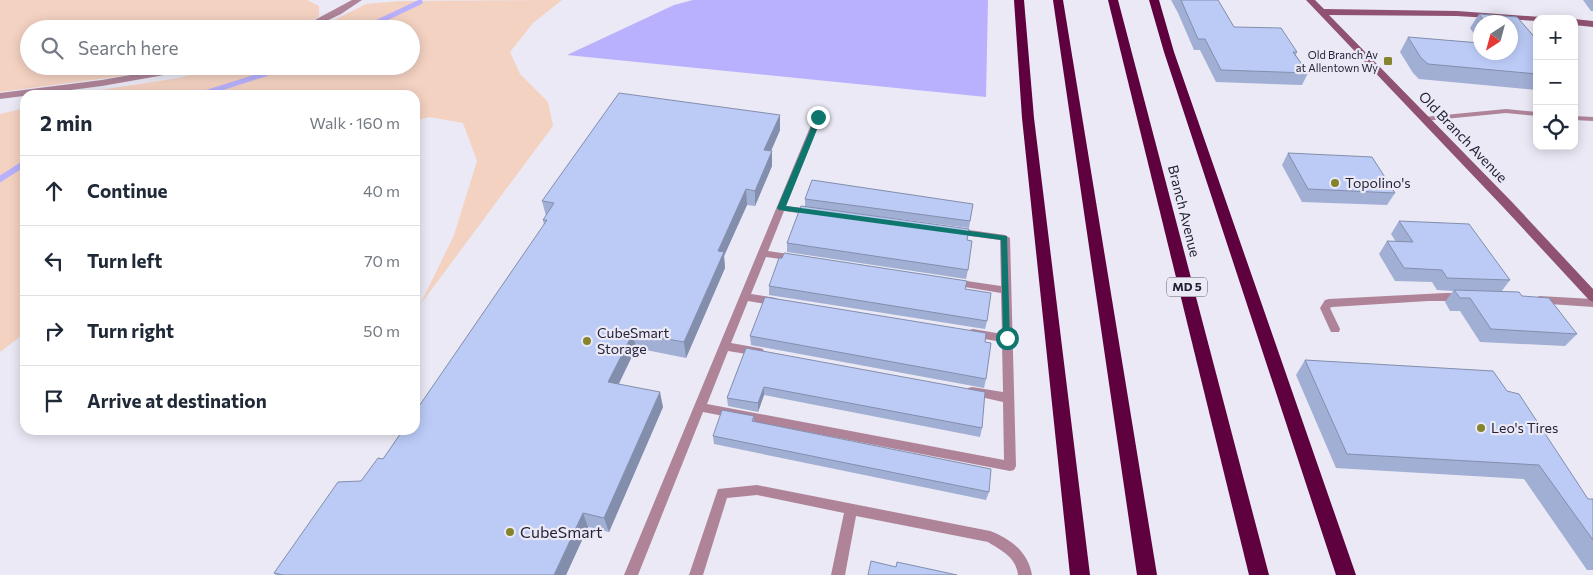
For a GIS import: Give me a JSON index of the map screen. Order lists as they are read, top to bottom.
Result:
{
  "streets": {
    "highway": ["Branch Avenue", "MD 5"],
    "main road": ["Old Branch Avenue"]
  },
  "places": {
    "transit": ["Old Branch Av at Allentown Wy"],
    "other": [
      "Topolino's",
      "CubeSmart Storage",
      "Leo's Tires",
      "CubeSmart"
    ]
  },
  "north": "bottom left",
  "page": {
    "map_buttons": ["+", "−"],
    "search": "Search here",
    "heading": ["2 min", "Walk · 160 m"],
    "list": [
      ["Continue", "40 m"],
      ["Turn left", "70 m"],
      ["Turn right", "50 m"],
      "Arrive at destination"
    ]
  }
}
